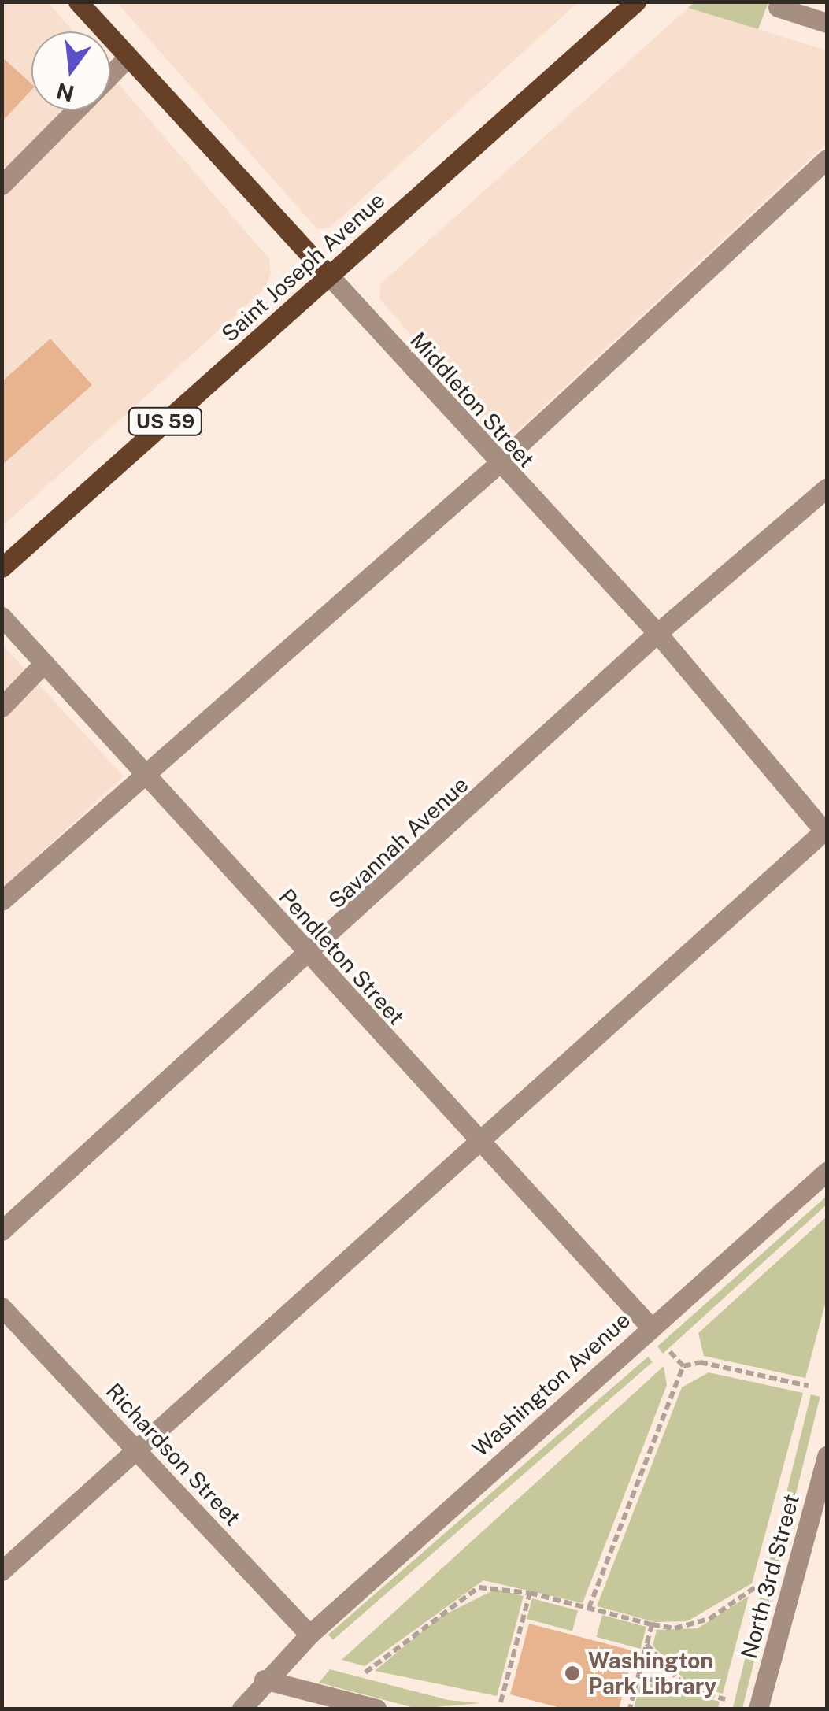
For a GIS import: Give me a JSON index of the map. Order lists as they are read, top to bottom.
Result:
{
  "streets": {
    "main road": ["Saint Joseph Avenue", "Middleton Street", "US 59"],
    "street": [
      "Savannah Avenue",
      "Pendleton Street",
      "Washington Avenue",
      "Richardson Street",
      "North 3rd Street"
    ]
  },
  "crossings": [
    ["Saint Joseph Avenue", "Middleton Street"],
    ["Middleton Street", "Savannah Avenue"],
    ["Savannah Avenue", "Pendleton Street"],
    ["Pendleton Street", "Washington Avenue"],
    ["Washington Avenue", "Richardson Street"]
  ],
  "places": ["Washington Park Library"],
  "north": "bottom"
}
